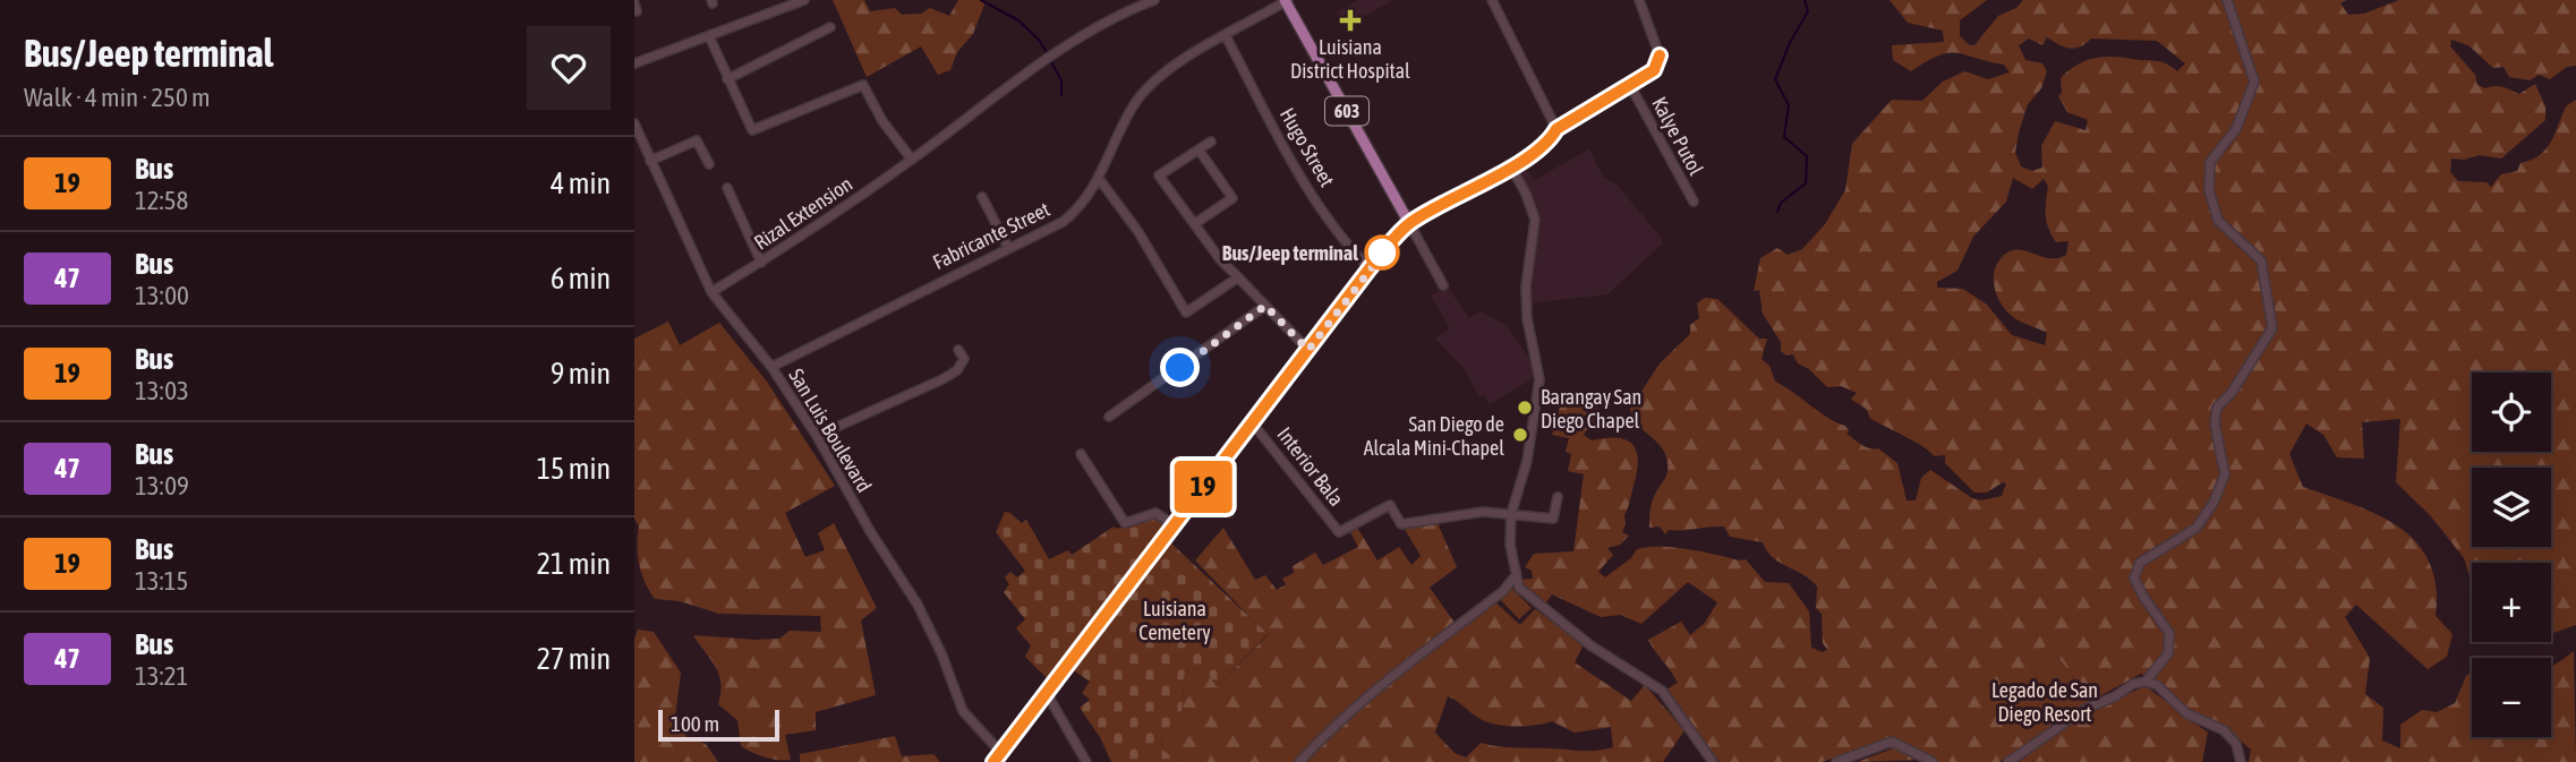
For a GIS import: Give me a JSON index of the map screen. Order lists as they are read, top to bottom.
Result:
{
  "streets": {
    "main road": ["603"],
    "street": [
      "Kalye Putol",
      "Hugo Street",
      "Rizal Extension",
      "Fabricante Street",
      "San Luis Boulevard",
      "Interior Bala"
    ]
  },
  "crossings": [
    ["603", "Fabricante Street"],
    ["Hugo Street", "Fabricante Street"],
    ["Rizal Extension", "San Luis Boulevard"],
    ["Fabricante Street", "San Luis Boulevard"]
  ],
  "parks": ["Luisiana Cemetery", "Legado de San Diego Resort"],
  "places": {
    "health": ["Luisiana District Hospital"],
    "other": ["Bus/Jeep terminal", "Barangay San Diego Chapel", "San Diego de Alcala Mini-Chapel"]
  },
  "lines": ["bus line 19"],
  "scale_bar": "100 m",
  "page": {
    "heading": ["Bus/Jeep terminal", "Walk · 4 min · 250 m"],
    "on_map": "19",
    "list": [
      {
        "mark": "19",
        "name": "Bus",
        "note": "12:58",
        "value": "4 min"
      },
      {
        "mark": "47",
        "name": "Bus",
        "note": "13:00",
        "value": "6 min"
      },
      {
        "mark": "19",
        "name": "Bus",
        "note": "13:03",
        "value": "9 min"
      },
      {
        "mark": "47",
        "name": "Bus",
        "note": "13:09",
        "value": "15 min"
      },
      {
        "mark": "19",
        "name": "Bus",
        "note": "13:15",
        "value": "21 min"
      },
      {
        "mark": "47",
        "name": "Bus",
        "note": "13:21",
        "value": "27 min"
      }
    ],
    "map_buttons": ["+", "−"],
    "scale": "100 m"
  }
}
